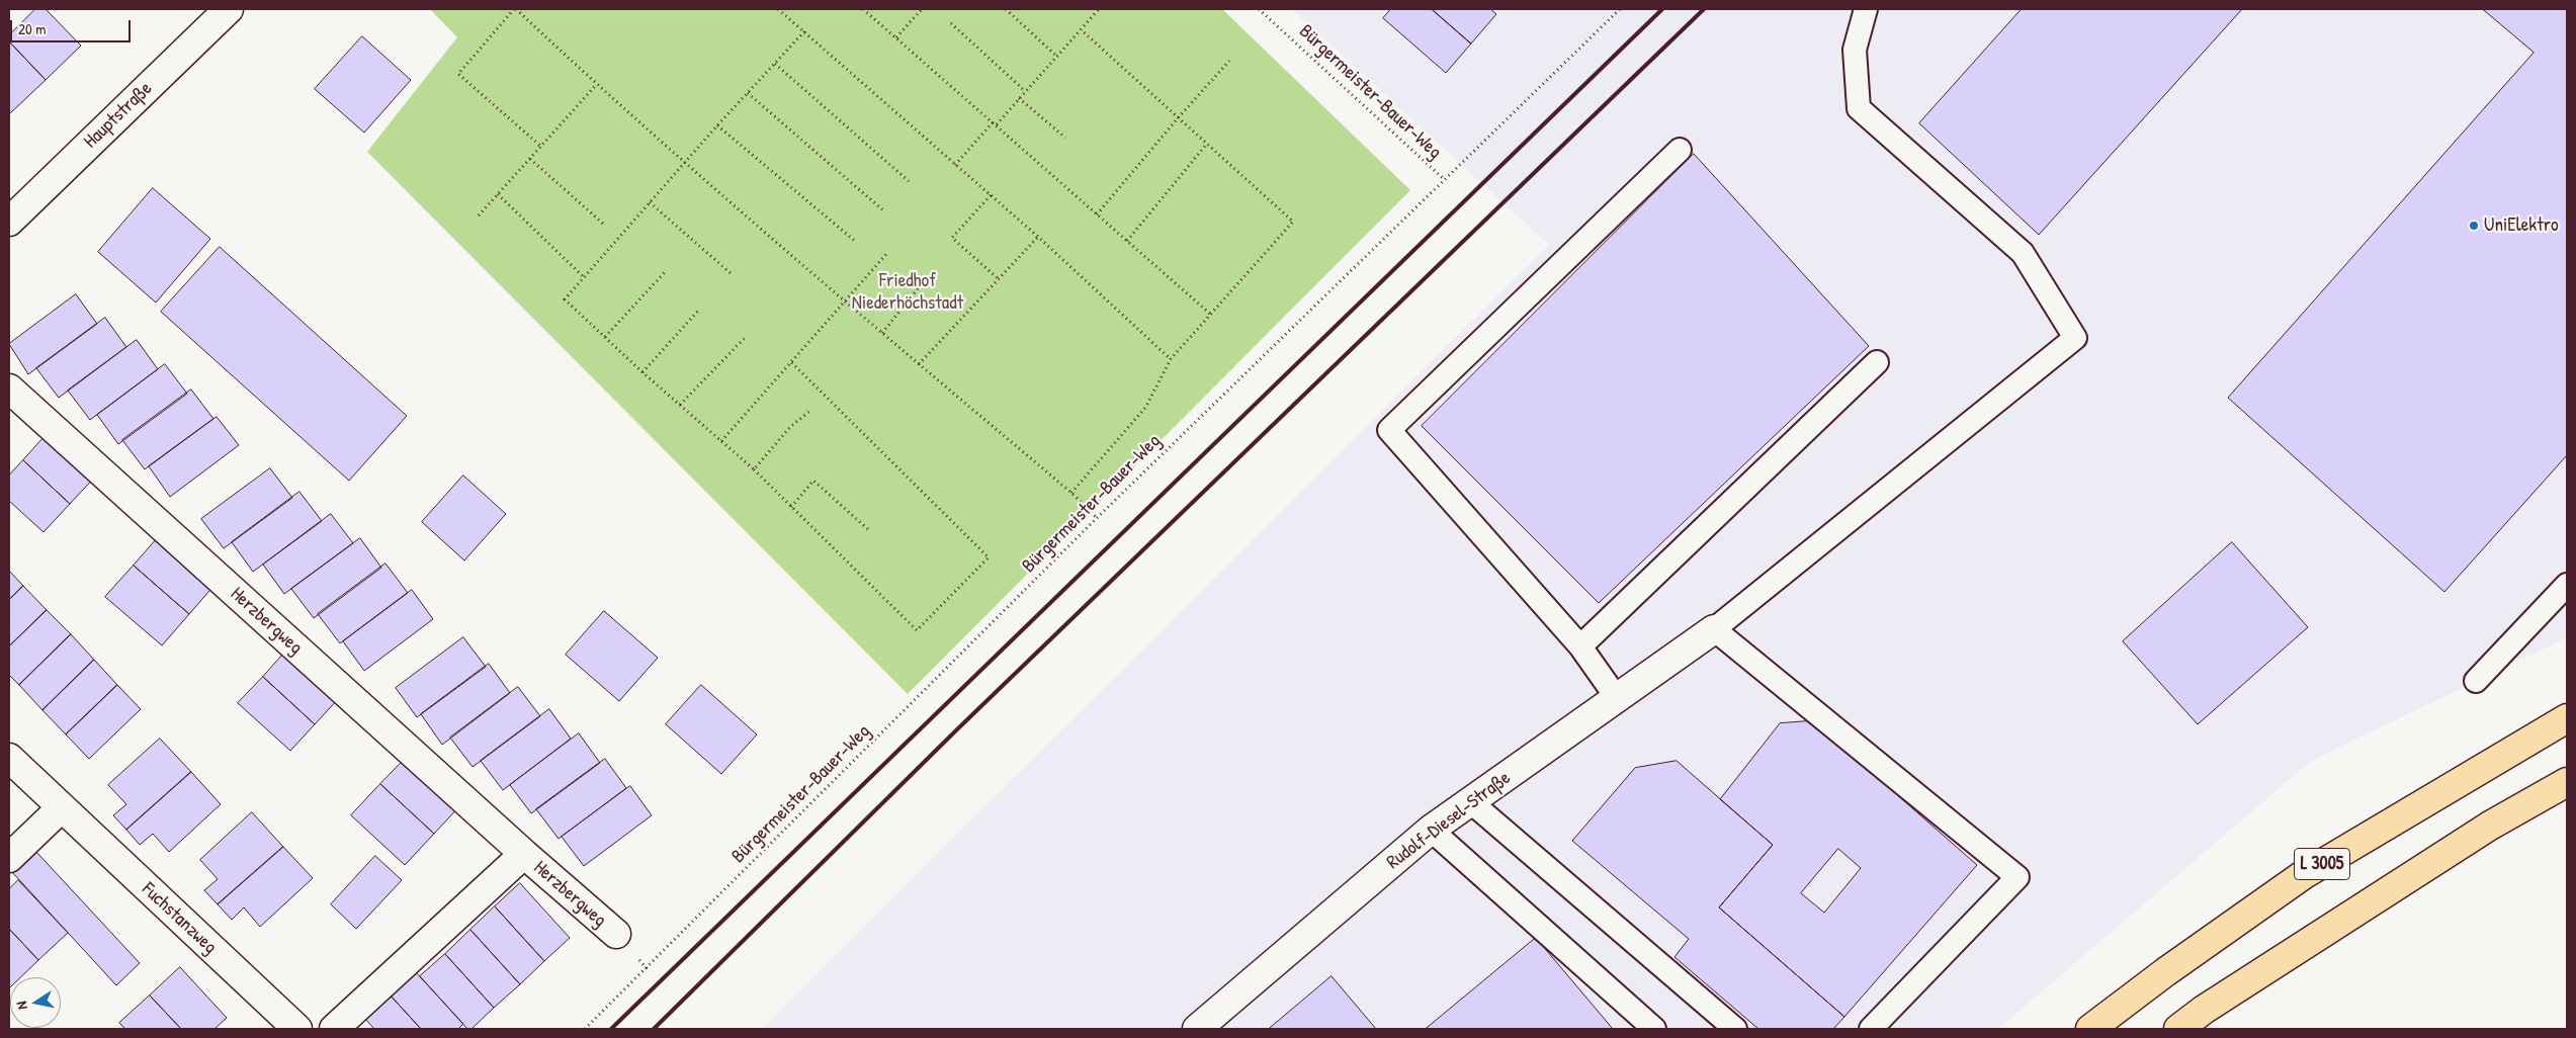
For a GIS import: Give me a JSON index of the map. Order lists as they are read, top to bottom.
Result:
{
  "streets": {
    "highway": ["L 3005"],
    "street": [
      "Hauptstraße",
      "Herzbergweg",
      "Rudolf-Diesel-Straße",
      "Fuchstanzweg"
    ],
    "path": ["Bürgermeister-Bauer-Weg"]
  },
  "parks": ["Friedhof Niederhöchstadt"],
  "places": ["UniElektro"],
  "scale_bar": "20 m",
  "north": "left"
}
